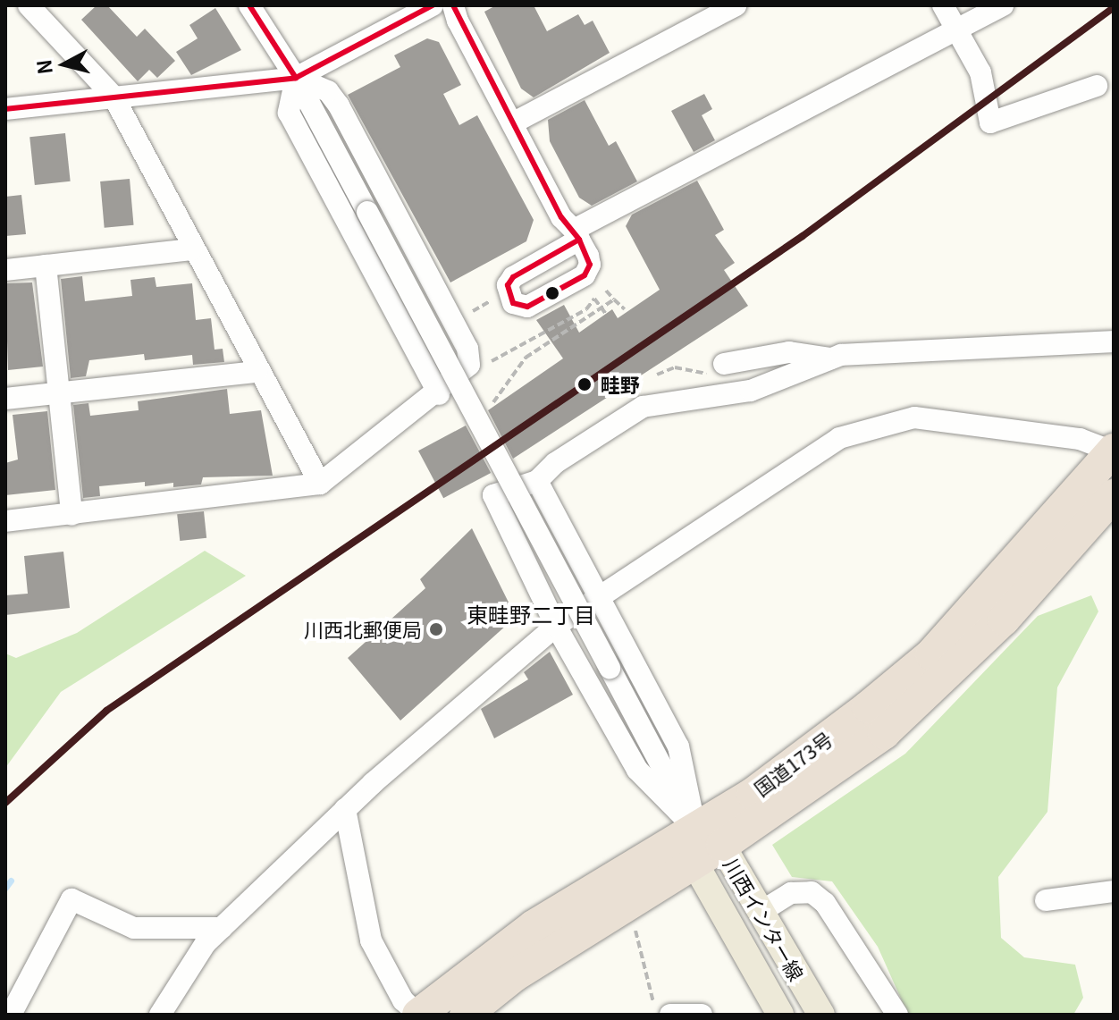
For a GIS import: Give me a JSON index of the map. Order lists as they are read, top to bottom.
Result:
{
  "streets": {
    "highway": ["国道173号"],
    "main road": ["川西インター線"]
  },
  "crossings": [
    ["国道173号", "川西インター線"]
  ],
  "districts": ["東畦野二丁目"],
  "places": ["畦野", "川西北郵便局"],
  "north": "left"
}
